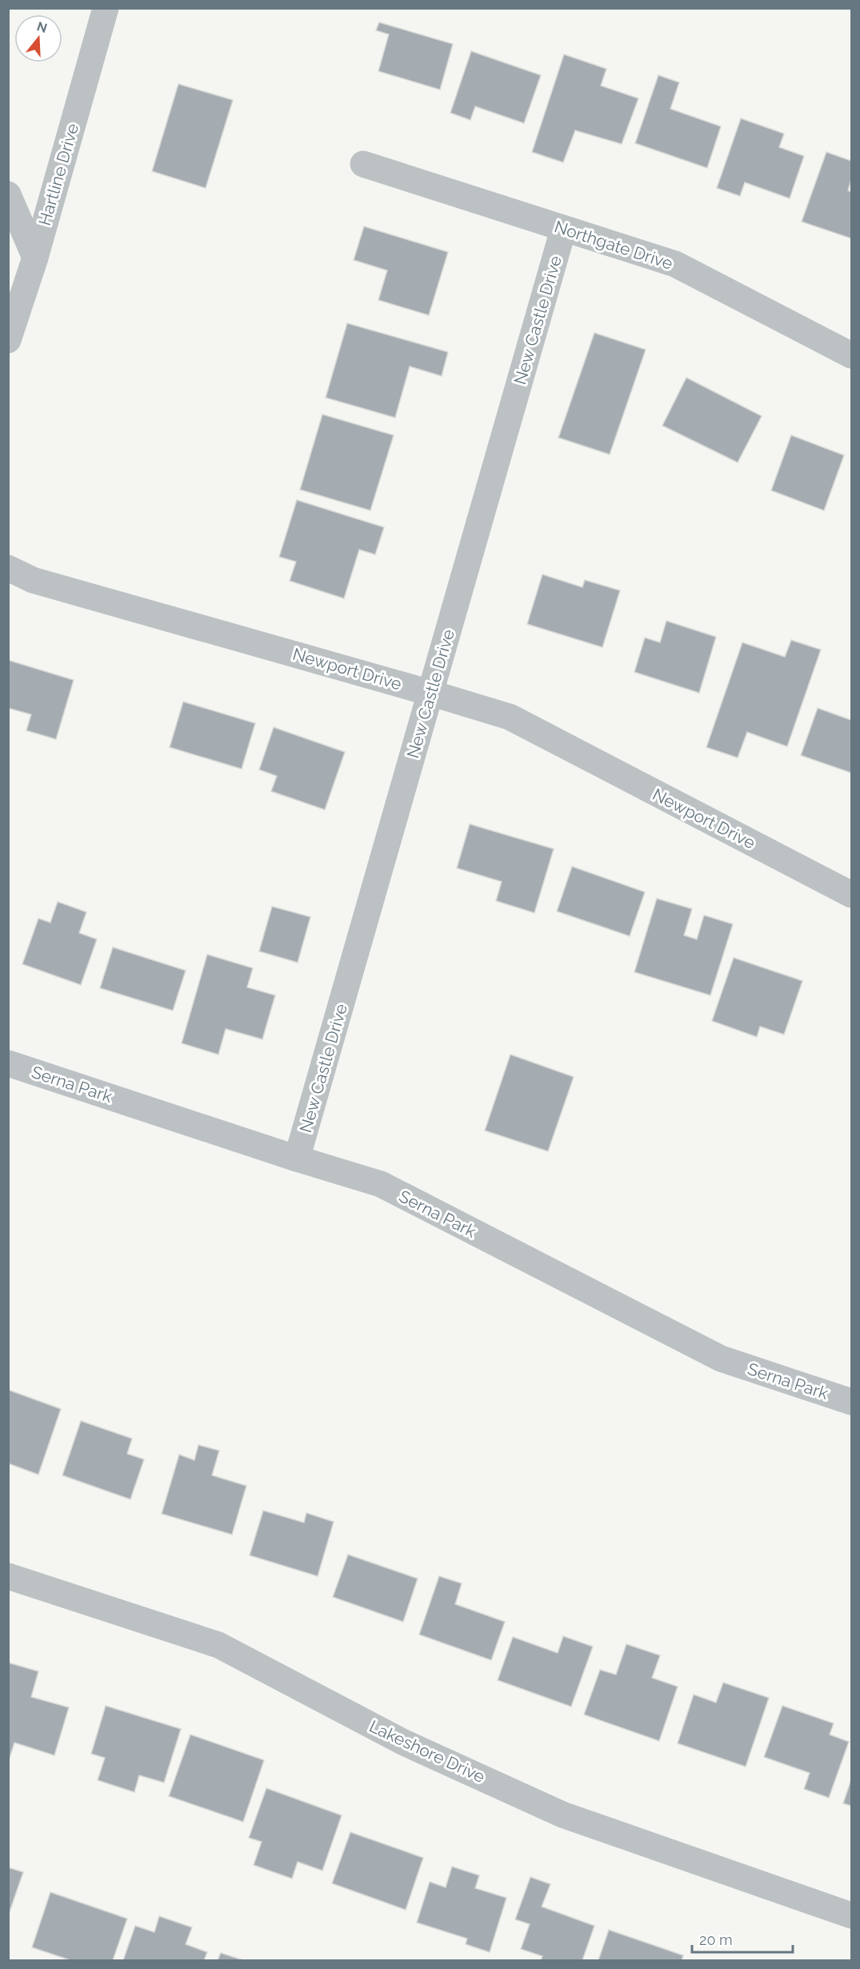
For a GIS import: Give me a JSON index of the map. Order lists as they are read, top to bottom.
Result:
{
  "streets": {
    "street": [
      "Hartline Drive",
      "Northgate Drive",
      "New Castle Drive",
      "Newport Drive",
      "Serna Park",
      "Lakeshore Drive"
    ]
  },
  "crossings": [
    ["Northgate Drive", "New Castle Drive"],
    ["New Castle Drive", "Newport Drive"],
    ["New Castle Drive", "Serna Park"]
  ],
  "scale_bar": "20 m",
  "north": "top"
}
